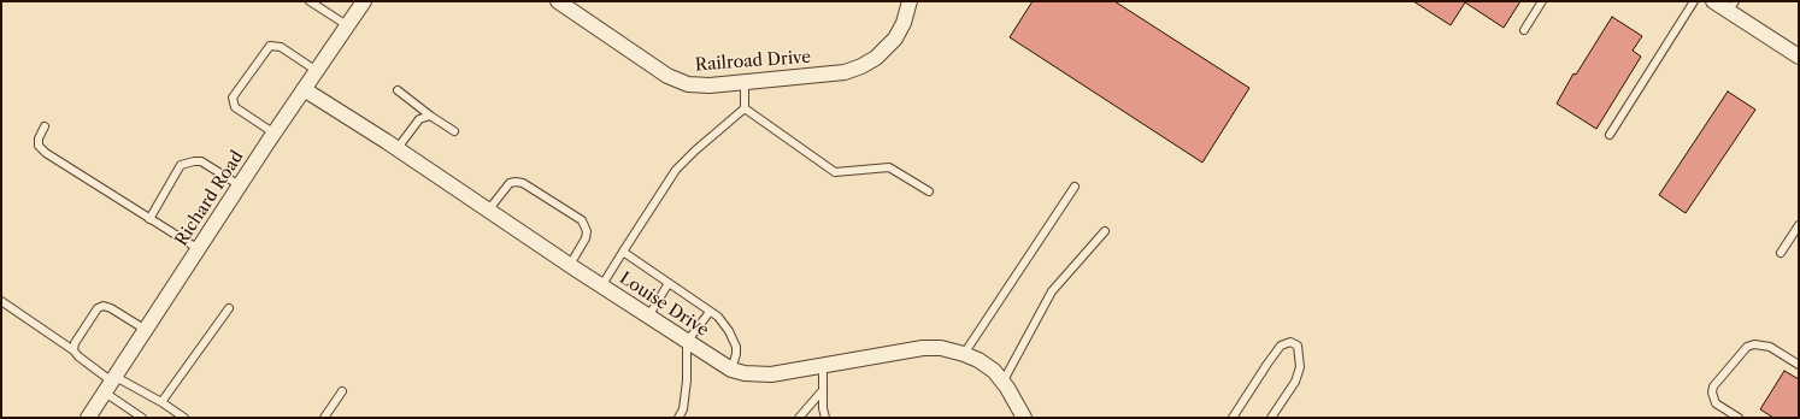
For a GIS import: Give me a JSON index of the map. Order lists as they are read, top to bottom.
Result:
{
  "streets": {
    "street": ["Railroad Drive", "Richard Road", "Louise Drive"]
  },
  "crossings": [
    ["Richard Road", "Louise Drive"]
  ]
}
